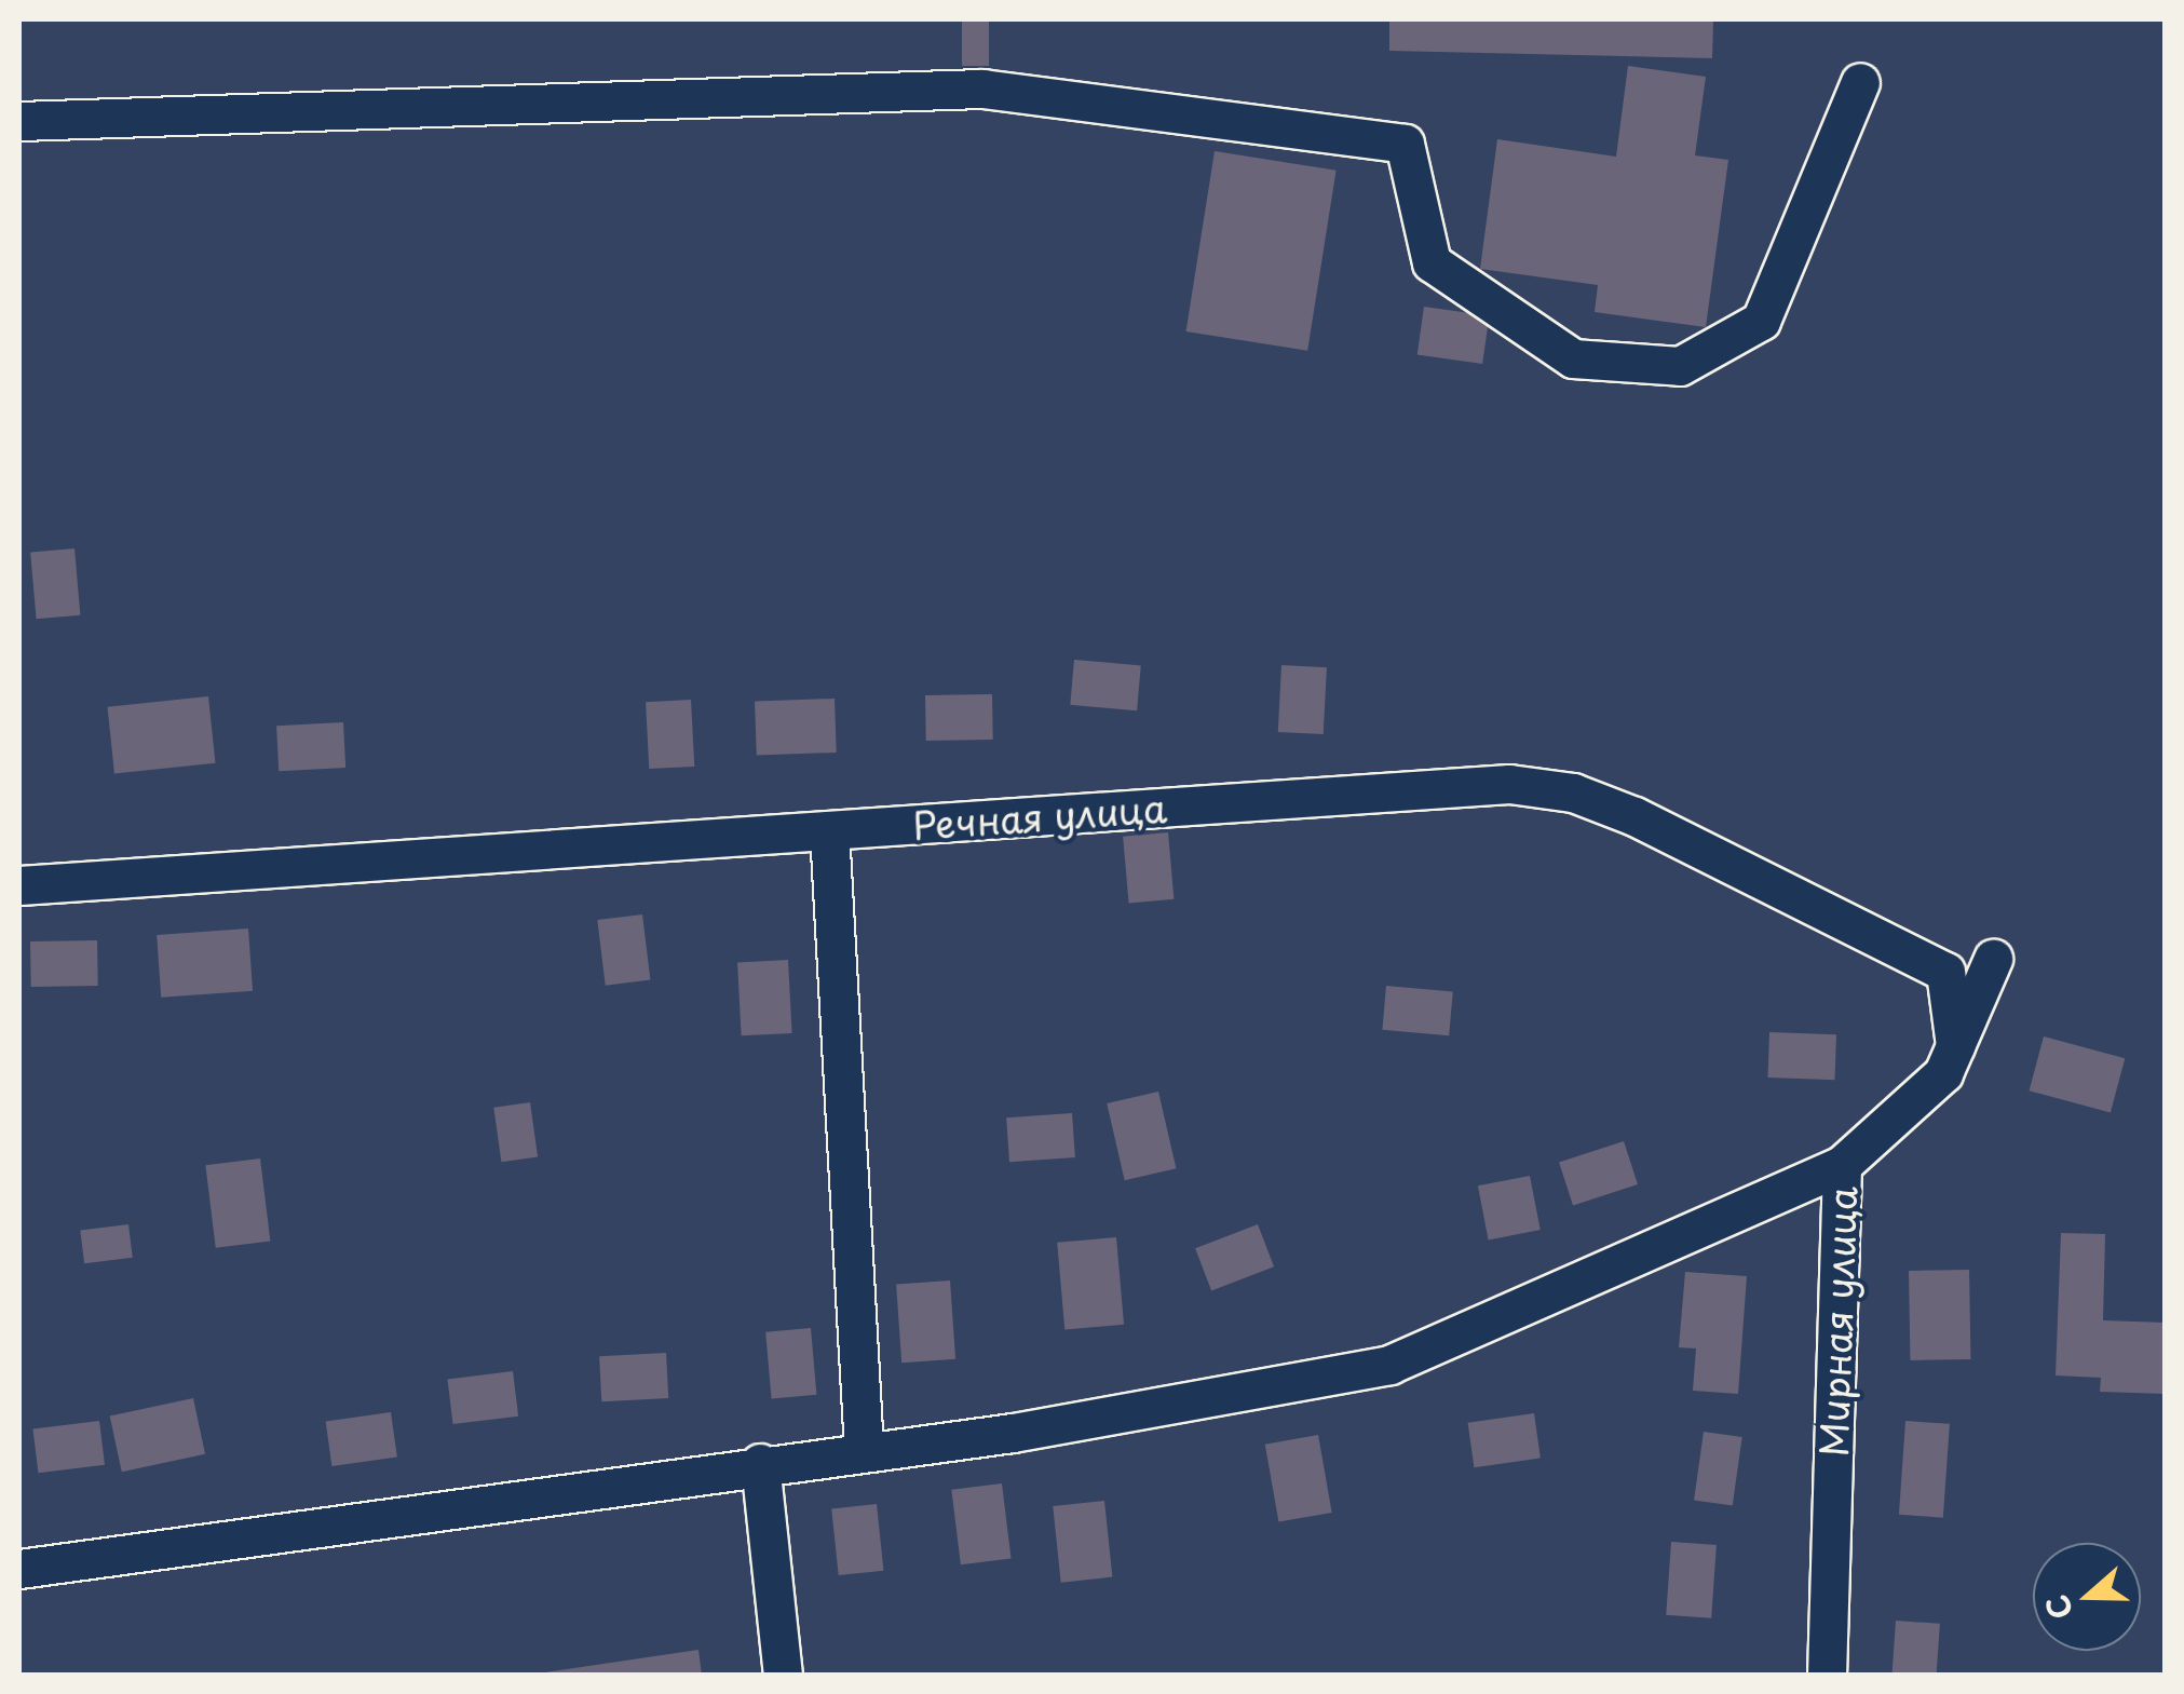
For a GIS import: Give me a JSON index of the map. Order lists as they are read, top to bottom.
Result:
{
  "streets": {
    "street": ["Речная улица", "Мирная улица"]
  },
  "crossings": [
    ["Речная улица", "Мирная улица"]
  ],
  "north": "left"
}
